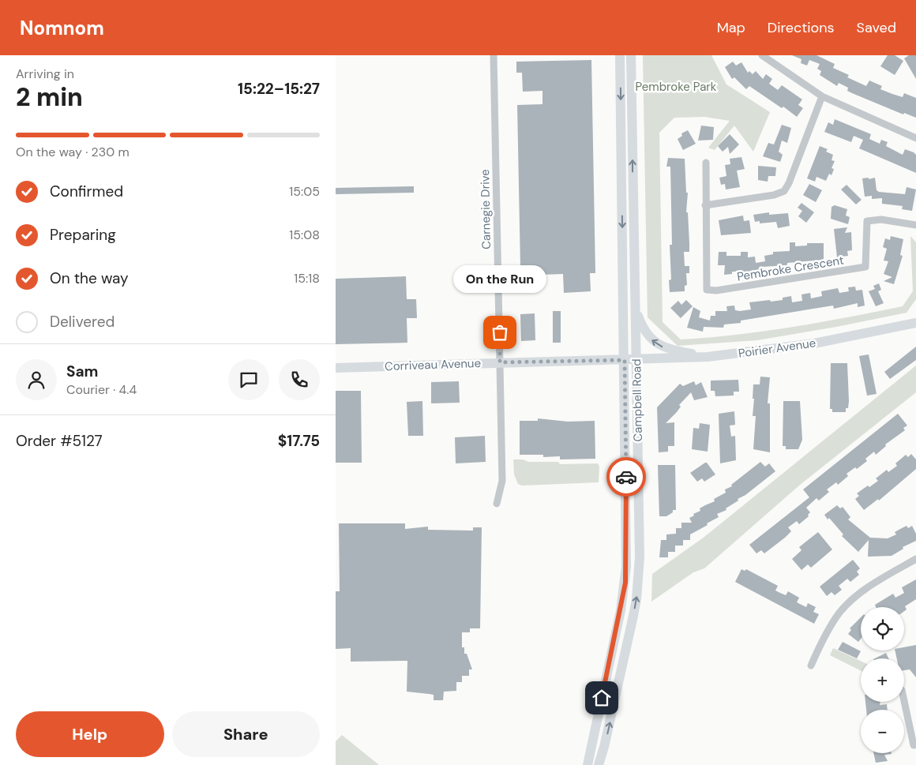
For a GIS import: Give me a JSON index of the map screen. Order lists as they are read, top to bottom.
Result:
{
  "streets": {
    "street": [
      "Carnegie Drive",
      "Pembroke Crescent",
      "Poirier Avenue",
      "Corriveau Avenue",
      "Campbell Road"
    ]
  },
  "crossings": [
    ["Carnegie Drive", "Corriveau Avenue"],
    ["Poirier Avenue", "Corriveau Avenue"],
    ["Poirier Avenue", "Campbell Road"],
    ["Corriveau Avenue", "Campbell Road"]
  ],
  "parks": ["Pembroke Park"],
  "places": ["On the Run"],
  "page": {
    "header": "Nomnom",
    "nav": ["Map", "Directions", "Saved"],
    "heading": ["2 min", "Arriving in", "15:22–15:27"],
    "panel": [
      "Sam",
      "Courier · 4.4",
      "Order #5127",
      "$17.75"
    ],
    "bar": "On the way · 230 m",
    "list": [
      ["Confirmed", "15:05"],
      ["Preparing", "15:08"],
      ["On the way", "15:18"],
      "Delivered"
    ],
    "bubble": "On the Run",
    "map_buttons": ["+", "−"],
    "buttons": ["Help", "Share"]
  }
}
